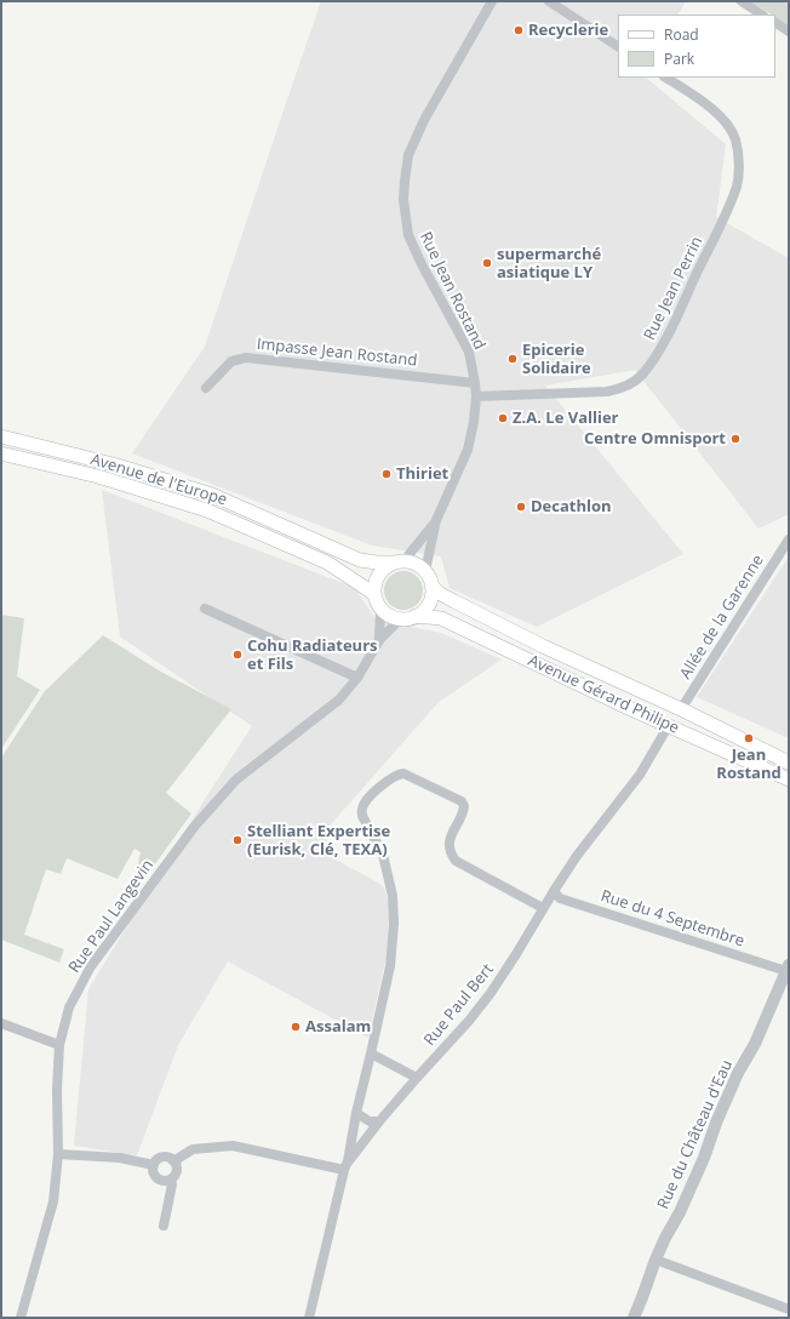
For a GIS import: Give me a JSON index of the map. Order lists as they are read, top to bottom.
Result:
{
  "streets": {
    "main road": ["Avenue de l'Europe", "Avenue Gérard Philipe"],
    "street": [
      "Rue Jean Perrin",
      "Rue Jean Rostand",
      "Impasse Jean Rostand",
      "Allée de la Garenne",
      "Rue Paul Langevin",
      "Rue du 4 Septembre",
      "Rue Paul Bert",
      "Rue du Château d'Eau"
    ]
  },
  "crossings": [
    ["Rue Jean Perrin", "Rue Jean Rostand"],
    ["Rue Jean Rostand", "Impasse Jean Rostand"],
    ["Rue Jean Rostand", "Avenue de l'Europe"],
    ["Rue Jean Rostand", "Avenue Gérard Philipe"],
    ["Rue Jean Rostand", "Rue Paul Langevin"],
    ["Avenue de l'Europe", "Avenue Gérard Philipe"],
    ["Avenue de l'Europe", "Rue Paul Langevin"],
    ["Allée de la Garenne", "Avenue Gérard Philipe"],
    ["Avenue Gérard Philipe", "Rue Paul Langevin"],
    ["Avenue Gérard Philipe", "Rue Paul Bert"],
    ["Rue du 4 Septembre", "Rue Paul Bert"],
    ["Rue du 4 Septembre", "Rue du Château d'Eau"]
  ],
  "places": [
    "Recyclerie",
    "supermarché asiatique LY",
    "Epicerie Solidaire",
    "Z.A. Le Vallier",
    "Centre Omnisport",
    "Thiriet",
    "Decathlon",
    "Cohu Radiateurs et Fils",
    "Jean Rostand",
    "Stelliant Expertise (Eurisk, Clé, TEXA)",
    "Assalam"
  ],
  "legend": ["Road", "Park"]
}
